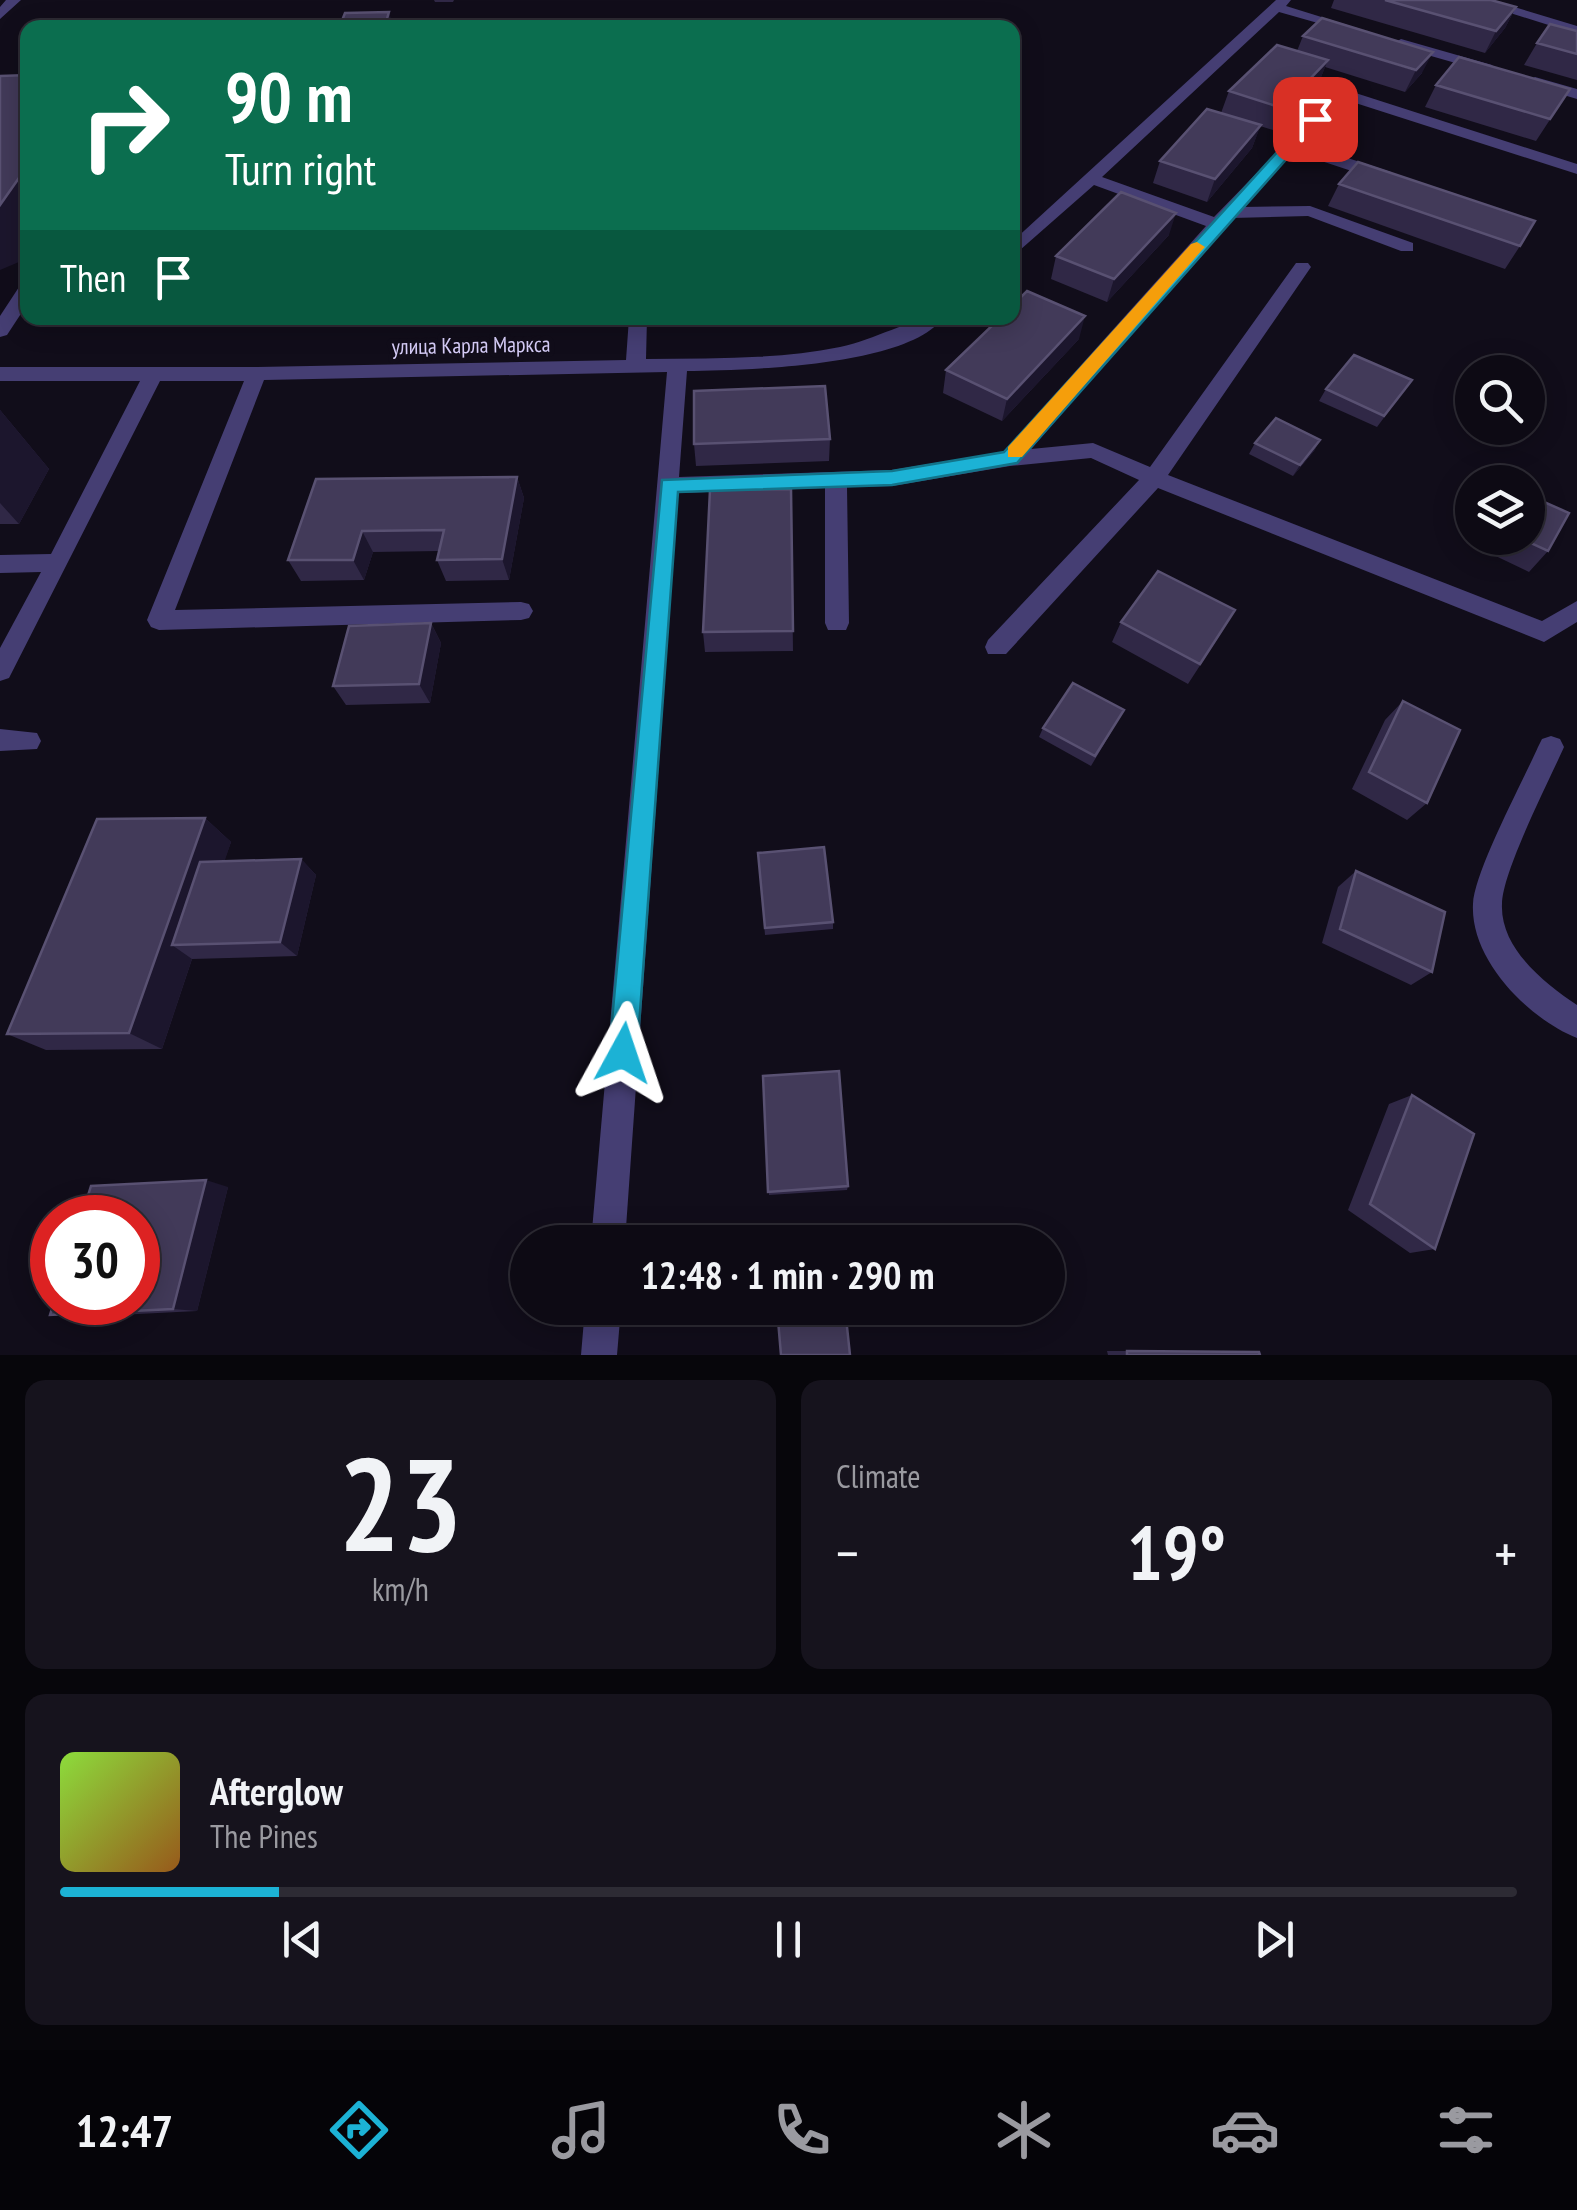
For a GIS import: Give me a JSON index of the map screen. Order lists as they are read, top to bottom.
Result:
{
  "streets": {
    "street": ["улица Карла Маркса"]
  },
  "page": {
    "turn": ["90 m", "Turn right"],
    "then": "Then",
    "limit": "30",
    "trip": "12:48 · 1 min · 290 m",
    "tile": [
      ["23", "km/h"],
      "Climate"
    ],
    "heat": ["−", "19°", "+"],
    "song": ["Afterglow", "The Pines"],
    "tabs": "12:47"
  }
}
